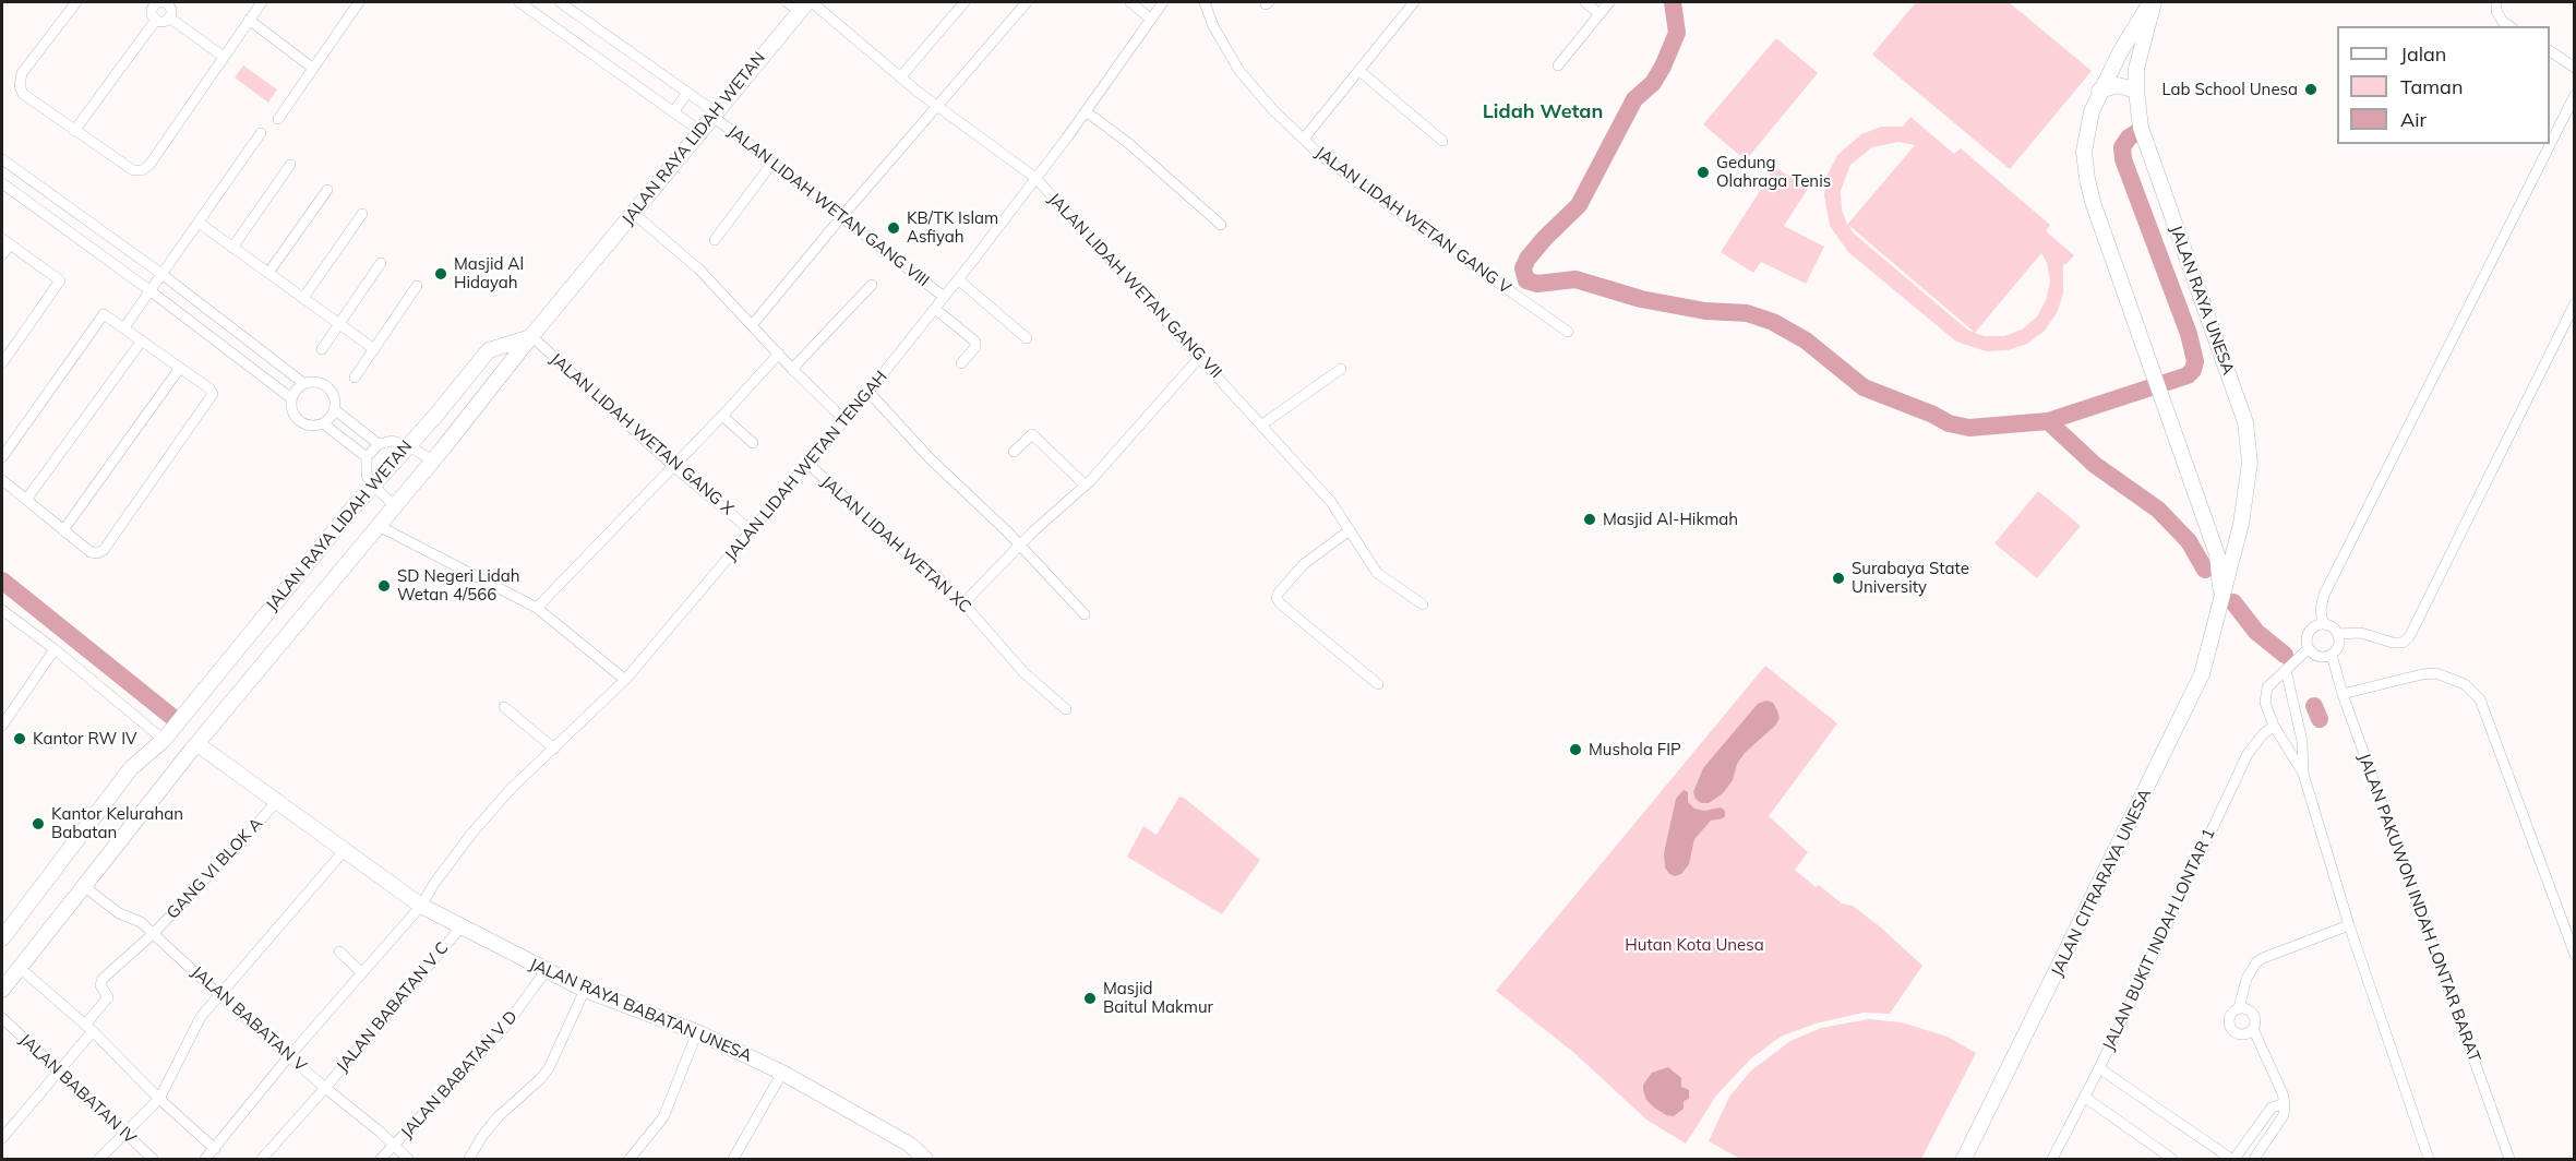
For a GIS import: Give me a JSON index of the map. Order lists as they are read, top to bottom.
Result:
{
  "streets": {
    "main road": [
      "JALAN RAYA LIDAH WETAN",
      "JALAN RAYA UNESA",
      "JALAN CITRARAYA UNESA",
      "JALAN RAYA BABATAN UNESA"
    ],
    "street": [
      "JALAN LIDAH WETAN GANG VIII",
      "JALAN LIDAH WETAN GANG V",
      "JALAN LIDAH WETAN GANG VII",
      "JALAN LIDAH WETAN GANG X",
      "JALAN LIDAH WETAN TENGAH",
      "JALAN LIDAH WETAN XC",
      "GANG VI BLOK A",
      "JALAN PAKUWON INDAH LONTAR BARAT",
      "JALAN BUKIT INDAH LONTAR 1",
      "JALAN BABATAN V C",
      "JALAN BABATAN V",
      "JALAN BABATAN V D",
      "JALAN BABATAN IV"
    ]
  },
  "crossings": [
    ["JALAN RAYA LIDAH WETAN", "JALAN LIDAH WETAN GANG VIII"],
    ["JALAN RAYA LIDAH WETAN", "JALAN LIDAH WETAN GANG VII"],
    ["JALAN RAYA LIDAH WETAN", "JALAN LIDAH WETAN GANG X"],
    ["JALAN RAYA LIDAH WETAN", "JALAN RAYA BABATAN UNESA"],
    ["JALAN RAYA LIDAH WETAN", "JALAN BABATAN V"],
    ["JALAN LIDAH WETAN GANG VIII", "JALAN LIDAH WETAN TENGAH"],
    ["JALAN LIDAH WETAN GANG VII", "JALAN LIDAH WETAN TENGAH"],
    ["JALAN RAYA UNESA", "JALAN CITRARAYA UNESA"],
    ["JALAN LIDAH WETAN GANG X", "JALAN LIDAH WETAN TENGAH"],
    ["JALAN LIDAH WETAN TENGAH", "JALAN LIDAH WETAN XC"],
    ["JALAN LIDAH WETAN TENGAH", "JALAN RAYA BABATAN UNESA"],
    ["JALAN LIDAH WETAN TENGAH", "JALAN BABATAN V"],
    ["GANG VI BLOK A", "JALAN RAYA BABATAN UNESA"],
    ["GANG VI BLOK A", "JALAN BABATAN V"],
    ["JALAN BABATAN V C", "JALAN RAYA BABATAN UNESA"],
    ["JALAN BABATAN V C", "JALAN BABATAN V"],
    ["JALAN RAYA BABATAN UNESA", "JALAN BABATAN V D"],
    ["JALAN BABATAN V", "JALAN BABATAN V D"]
  ],
  "districts": ["Lidah Wetan"],
  "parks": ["Hutan Kota Unesa"],
  "places": [
    "Lab School Unesa",
    "Gedung Olahraga Tenis",
    "KB/TK Islam Asfiyah",
    "Masjid Al Hidayah",
    "Masjid Al-Hikmah",
    "Surabaya State University",
    "SD Negeri Lidah Wetan 4/566",
    "Kantor RW IV",
    "Mushola FIP",
    "Kantor Kelurahan Babatan",
    "Masjid Baitul Makmur"
  ],
  "legend": ["Jalan", "Taman", "Air"]
}
